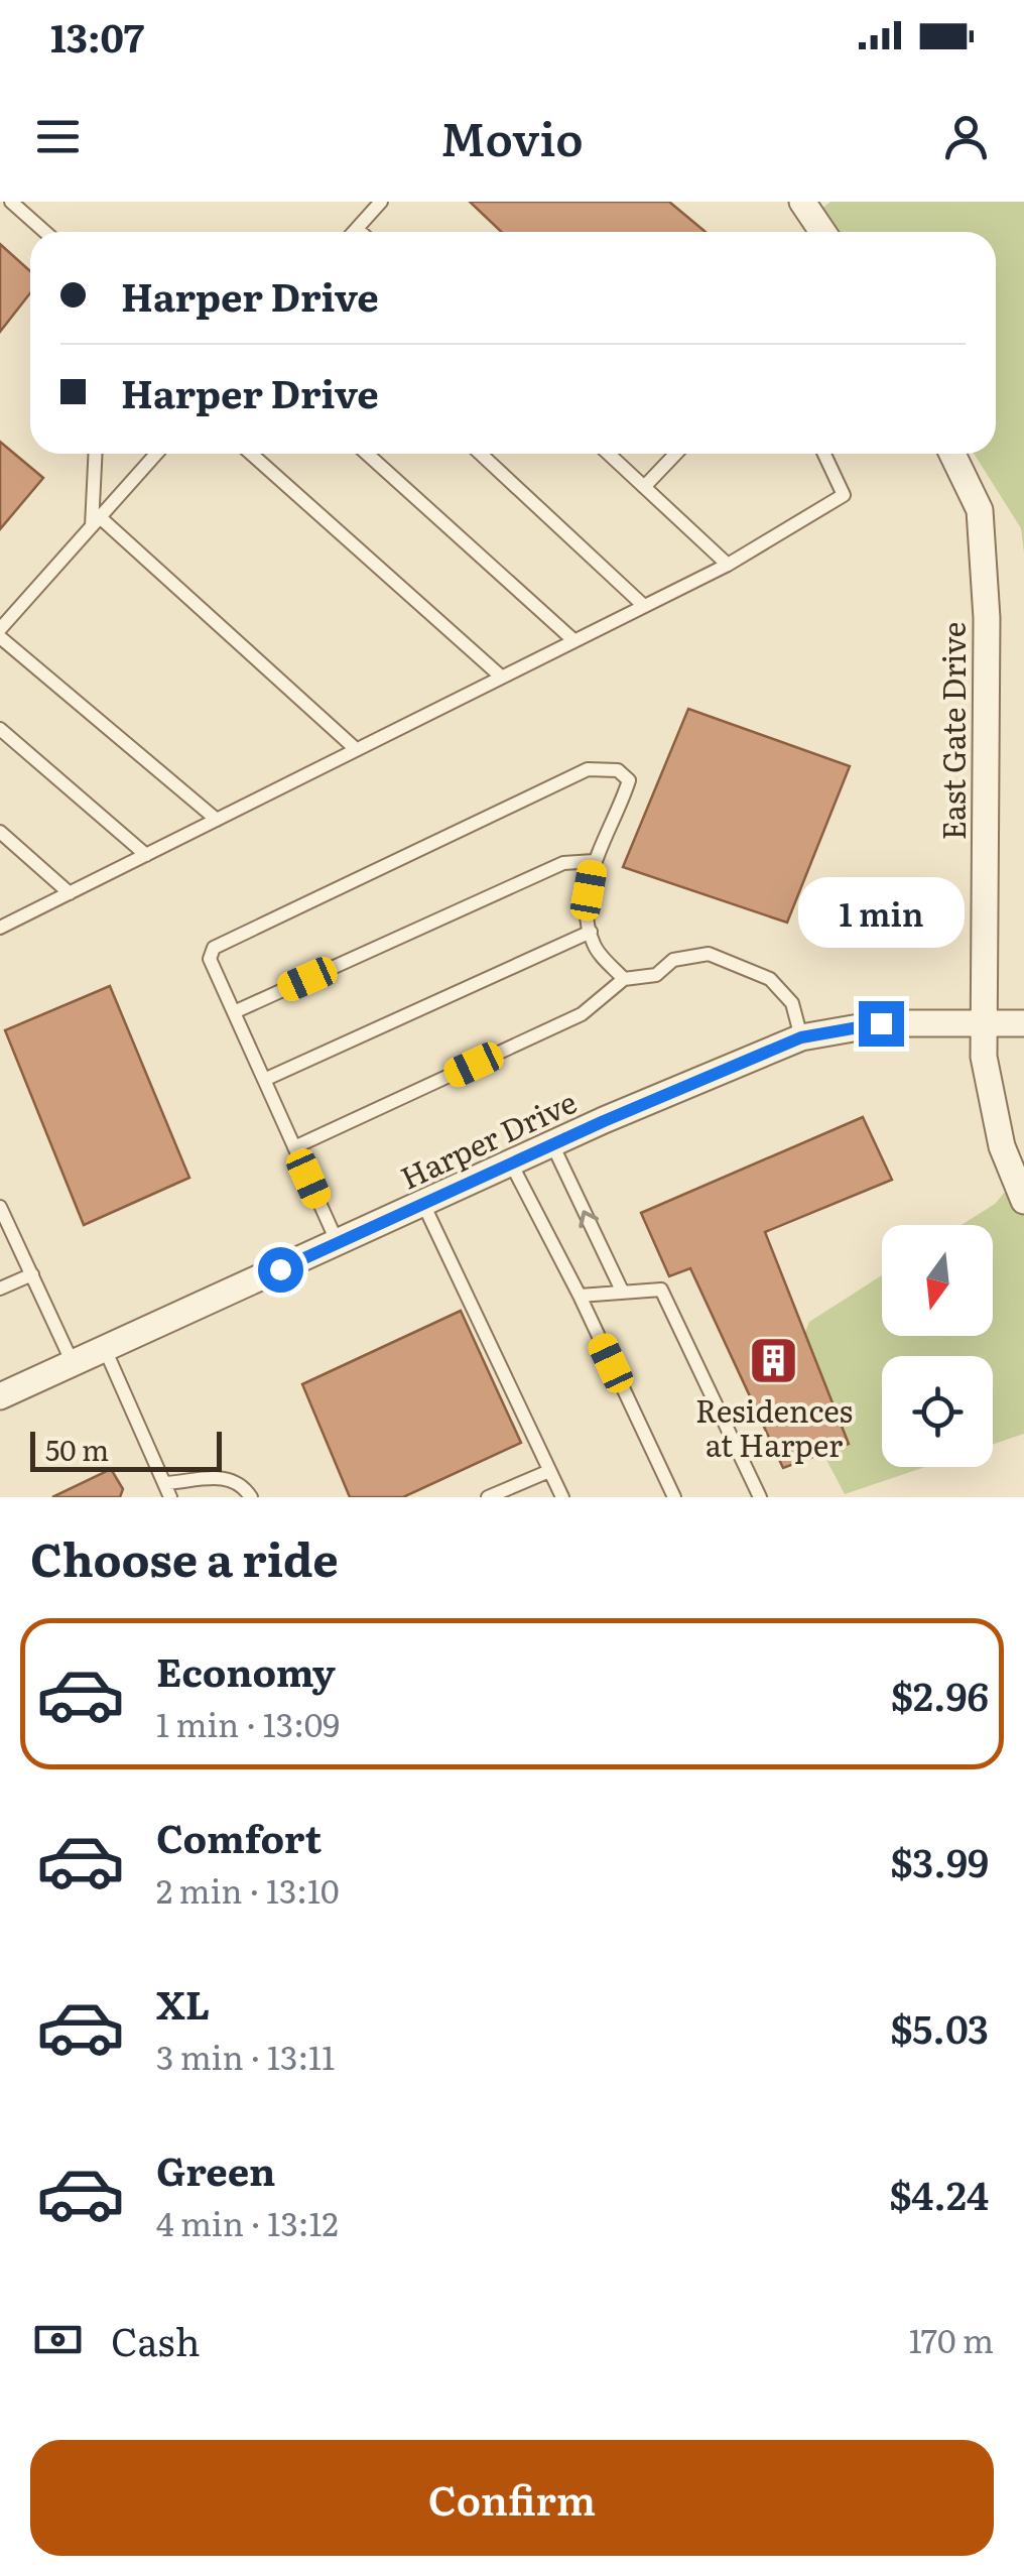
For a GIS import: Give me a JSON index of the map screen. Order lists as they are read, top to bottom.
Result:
{
  "streets": {
    "street": ["East Gate Drive", "Harper Drive"]
  },
  "crossings": [
    ["East Gate Drive", "Harper Drive"]
  ],
  "places": {
    "building": ["Residences at Harper"]
  },
  "scale_bar": "50 m",
  "north": "bottom",
  "page": {
    "status": "13:07",
    "header": "Movio",
    "banner": ["Harper Drive", "Harper Drive"],
    "bubble": "1 min",
    "scale": "50 m",
    "heading": "Choose a ride",
    "list": [
      {
        "name": "Economy",
        "note": "1 min · 13:09",
        "value": "$2.96"
      },
      {
        "name": "Comfort",
        "note": "2 min · 13:10",
        "value": "$3.99"
      },
      {
        "name": "XL",
        "note": "3 min · 13:11",
        "value": "$5.03"
      },
      {
        "name": "Green",
        "note": "4 min · 13:12",
        "value": "$4.24"
      }
    ],
    "pay": ["Cash", "170 m"],
    "buttons": "Confirm"
  }
}
